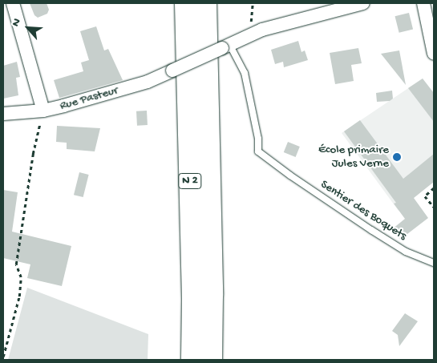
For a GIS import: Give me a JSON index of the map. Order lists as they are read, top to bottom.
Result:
{
  "streets": {
    "highway": ["N 2"],
    "street": ["Rue Pasteur"],
    "lane": ["Sentier des Boquets"]
  },
  "crossings": [
    ["Rue Pasteur", "Sentier des Boquets"]
  ],
  "places": ["École primaire Jules Verne"],
  "north": "top left"
}
